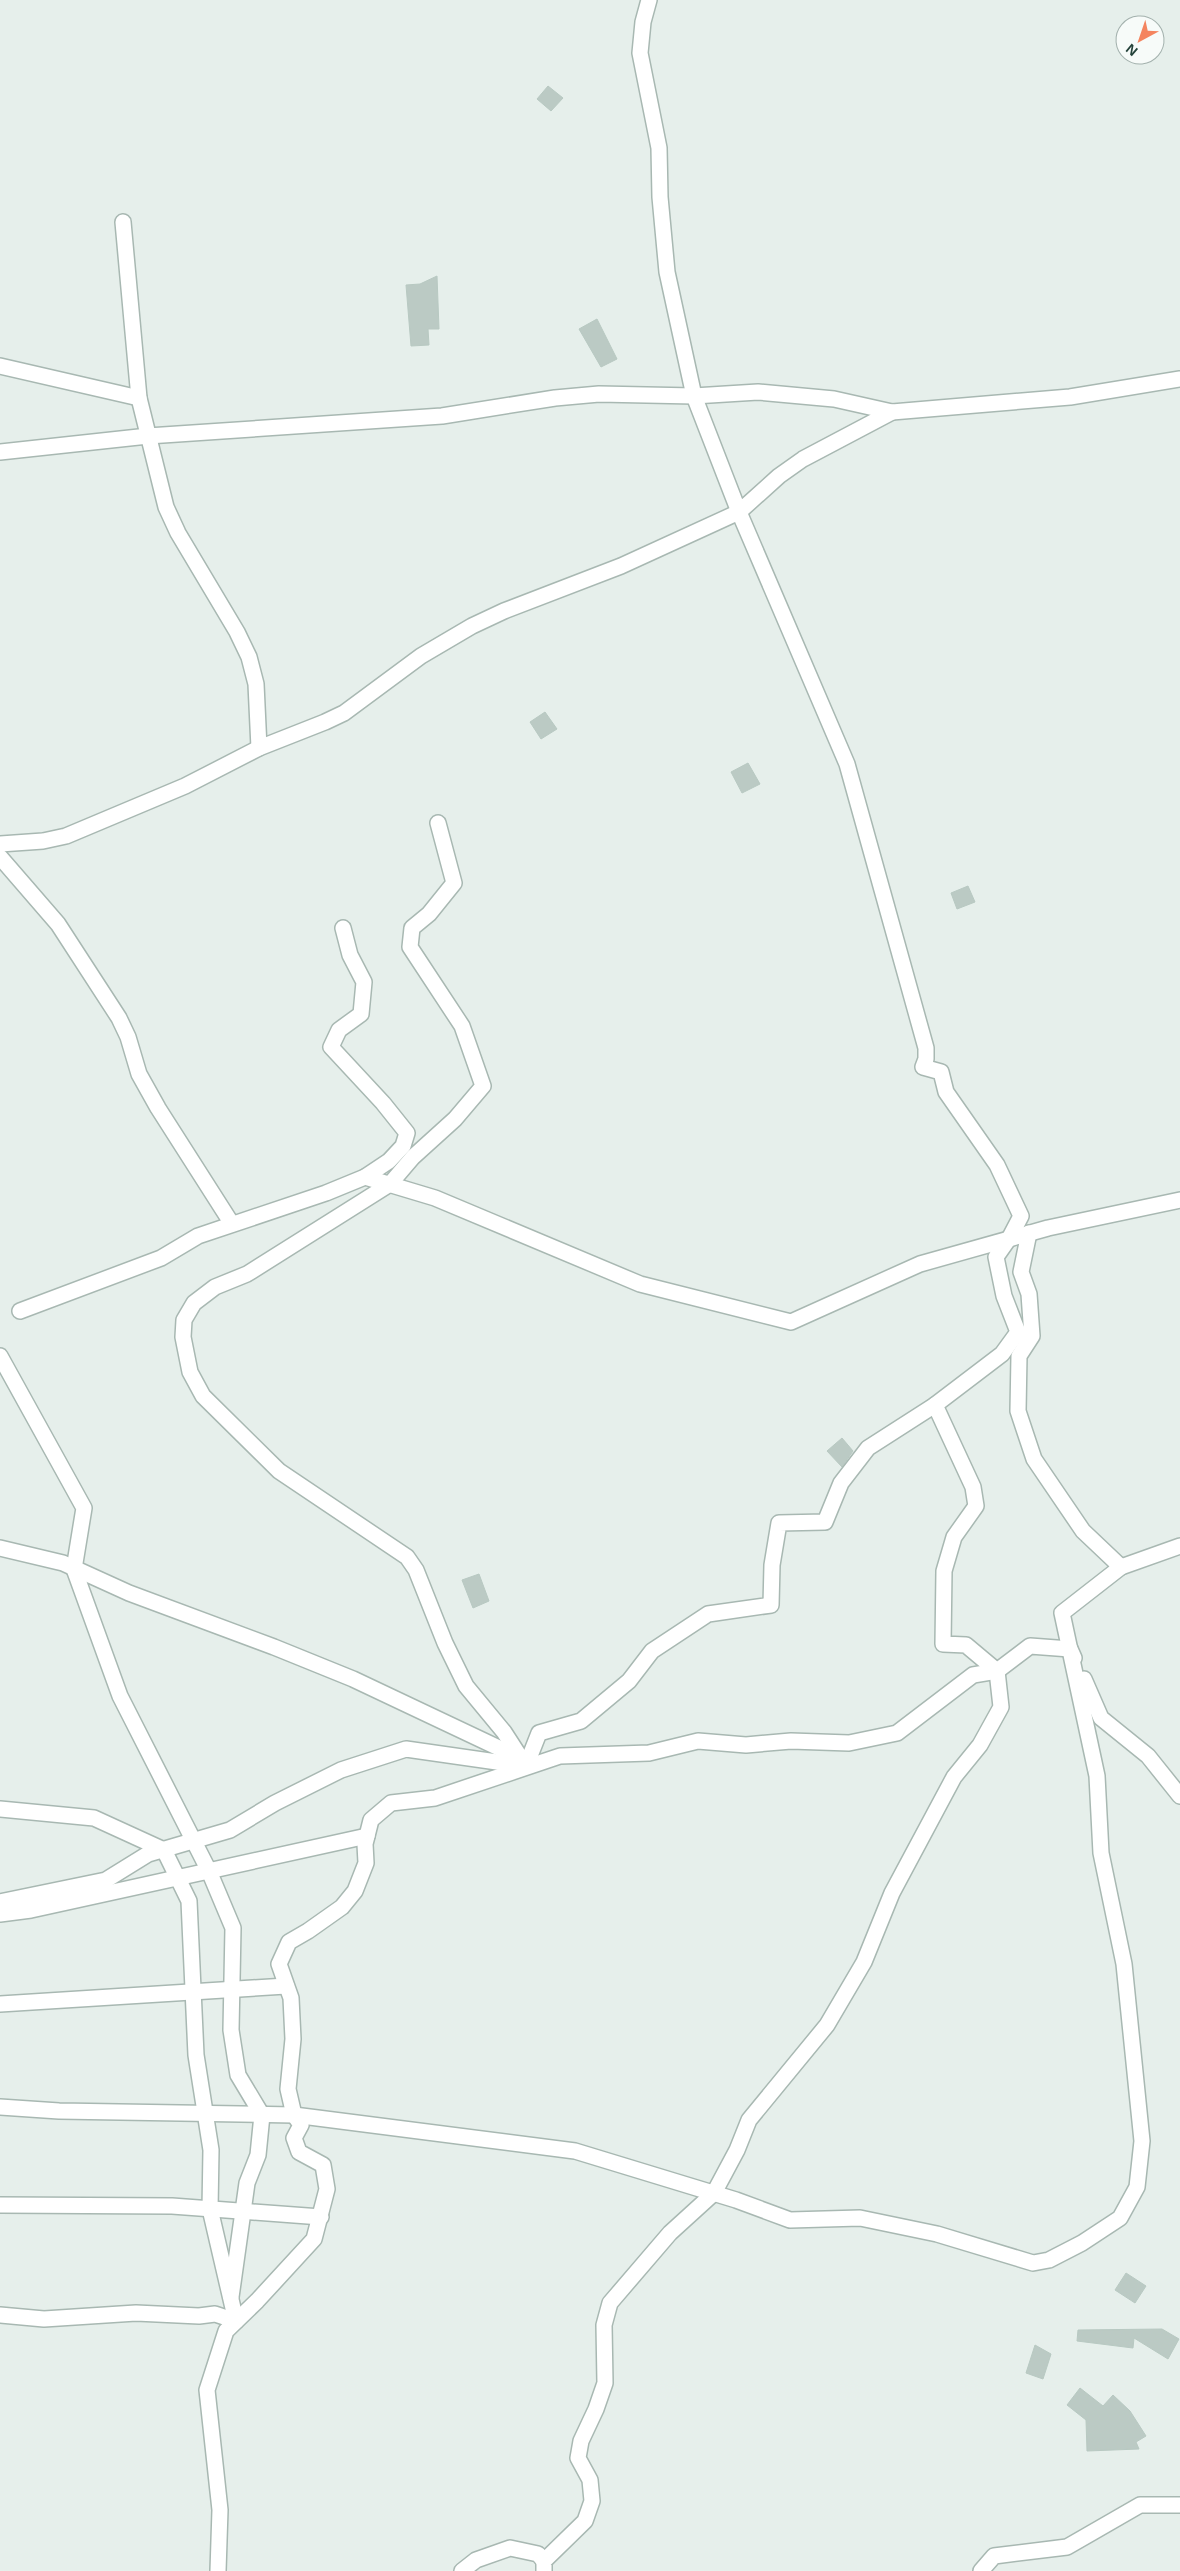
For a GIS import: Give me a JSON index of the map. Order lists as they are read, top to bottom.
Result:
{
  "north": "bottom left"
}
